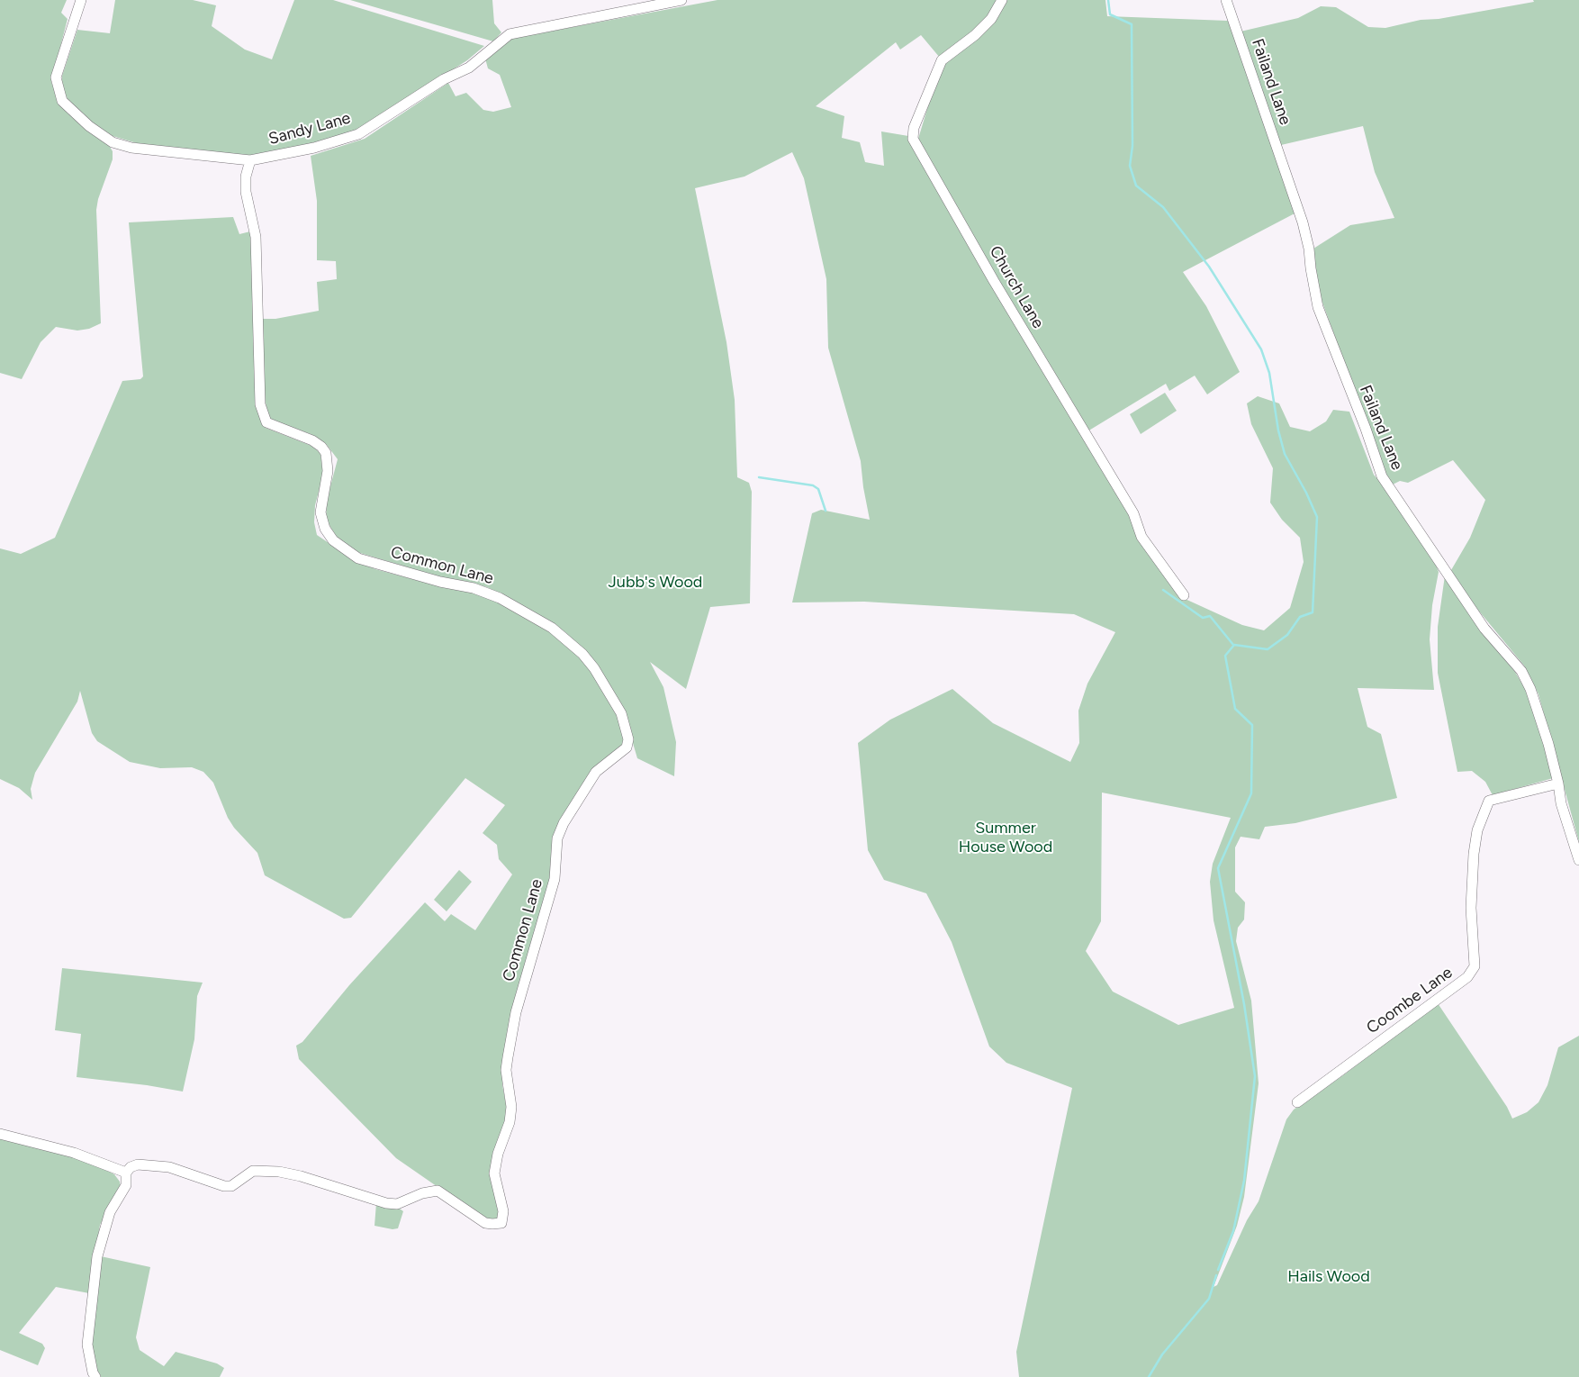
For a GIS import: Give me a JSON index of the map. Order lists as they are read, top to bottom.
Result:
{
  "streets": {
    "street": [
      "Failand Lane",
      "Sandy Lane",
      "Church Lane",
      "Common Lane",
      "Coombe Lane"
    ]
  },
  "crossings": [
    ["Failand Lane", "Coombe Lane"],
    ["Sandy Lane", "Common Lane"]
  ],
  "parks": ["Jubb's Wood", "Summer House Wood", "Hails Wood"]
}
